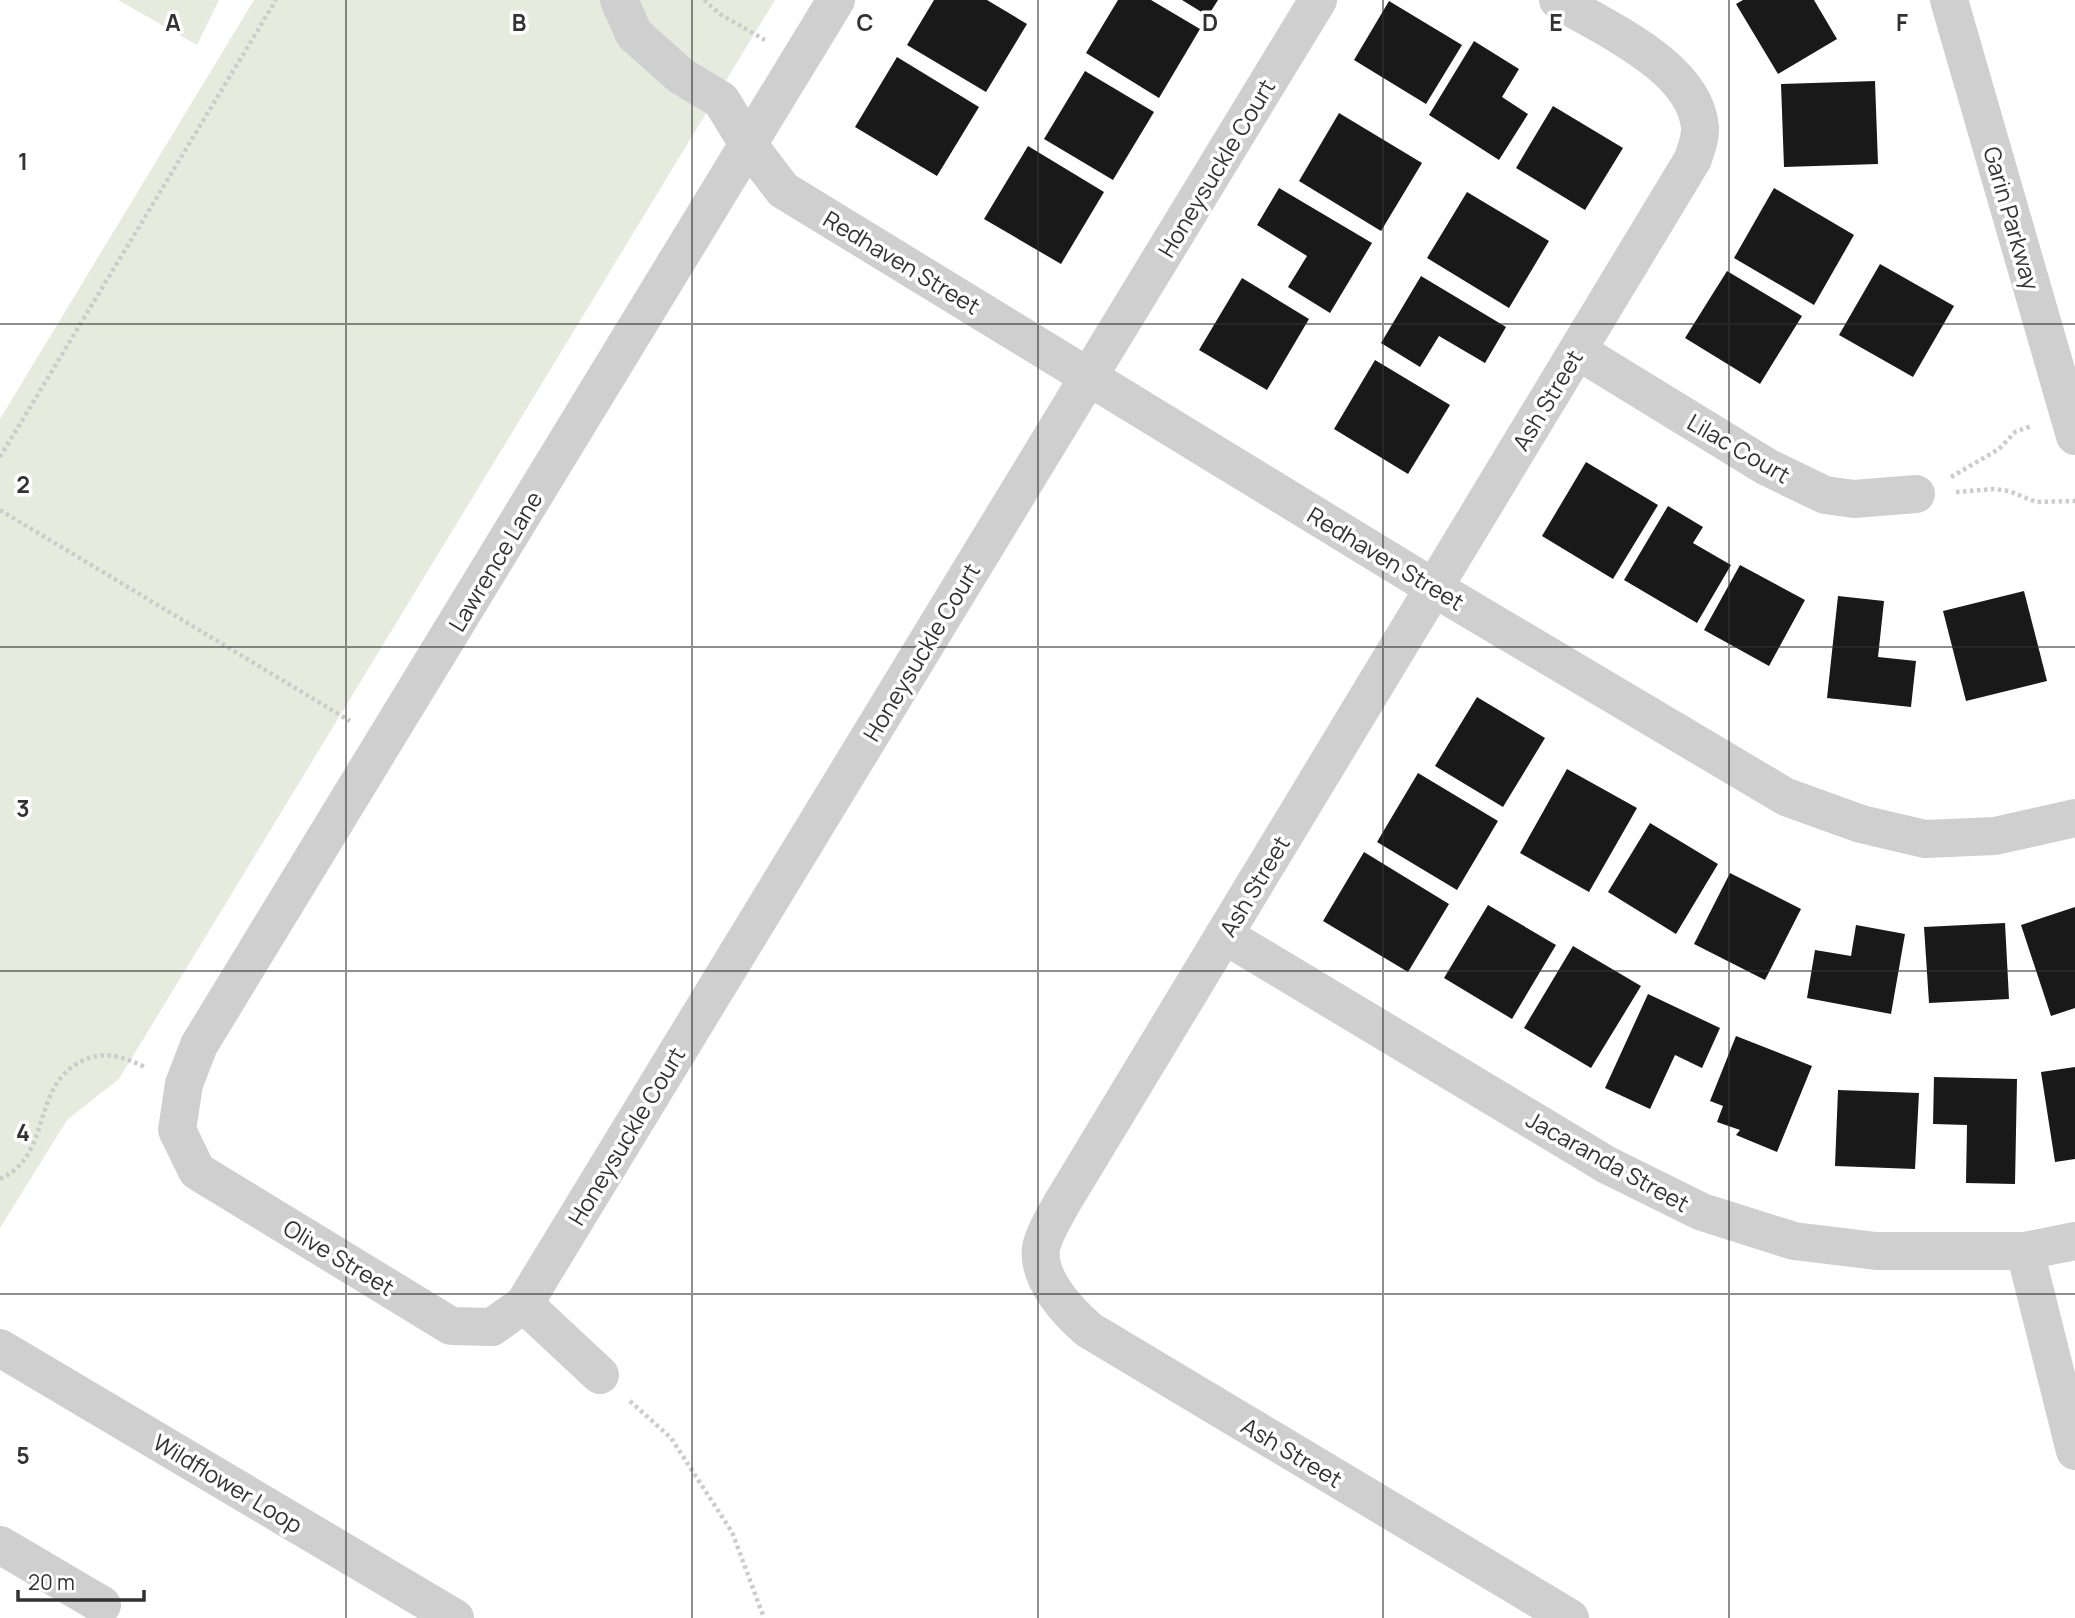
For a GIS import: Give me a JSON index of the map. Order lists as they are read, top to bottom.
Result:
{
  "streets": {
    "street": [
      "Honeysuckle Court",
      "Garin Parkway",
      "Redhaven Street",
      "Ash Street",
      "Lilac Court",
      "Lawrence Lane",
      "Jacaranda Street",
      "Olive Street",
      "Wildflower Loop"
    ]
  },
  "crossings": [
    ["Honeysuckle Court", "Redhaven Street"],
    ["Honeysuckle Court", "Olive Street"],
    ["Redhaven Street", "Ash Street"],
    ["Redhaven Street", "Lawrence Lane"],
    ["Ash Street", "Lilac Court"],
    ["Ash Street", "Jacaranda Street"],
    ["Lawrence Lane", "Olive Street"]
  ],
  "scale_bar": "20 m",
  "grid": {
    "columns": [
      "A",
      "B",
      "C",
      "D",
      "E",
      "F"
    ],
    "rows": [
      "1",
      "2",
      "3",
      "4",
      "5"
    ]
  }
}
